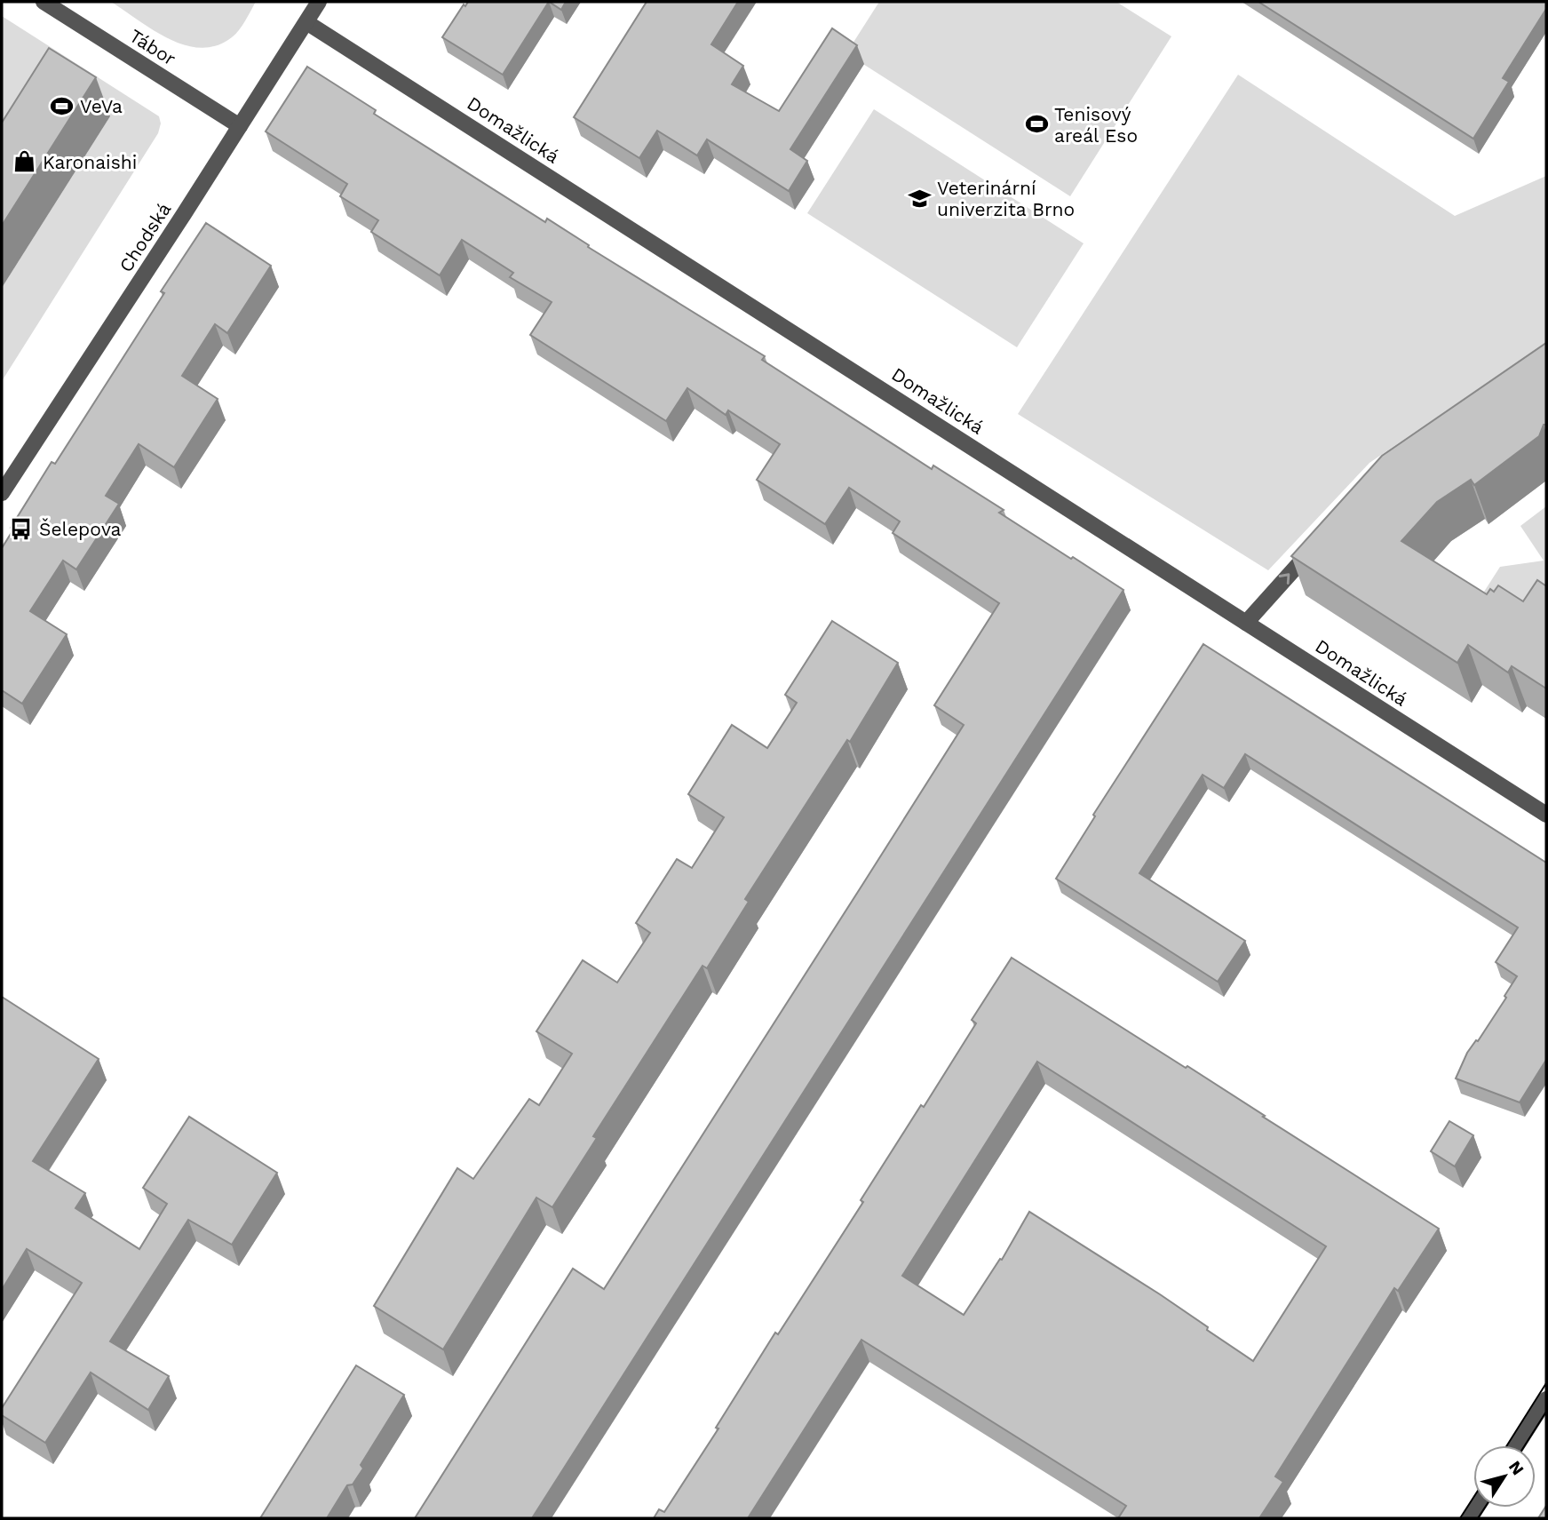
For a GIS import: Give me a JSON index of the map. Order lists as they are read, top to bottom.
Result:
{
  "streets": {
    "street": ["Tábor", "Domažlická", "Chodská"]
  },
  "crossings": [
    ["Tábor", "Chodská"],
    ["Domažlická", "Chodská"]
  ],
  "places": {
    "sports": ["VeVa", "Tenisový areál Eso"],
    "shop": ["Karonaishi"],
    "school or university": ["Veterinární univerzita Brno"],
    "bus stop": ["Šelepova"]
  },
  "north": "top right"
}
